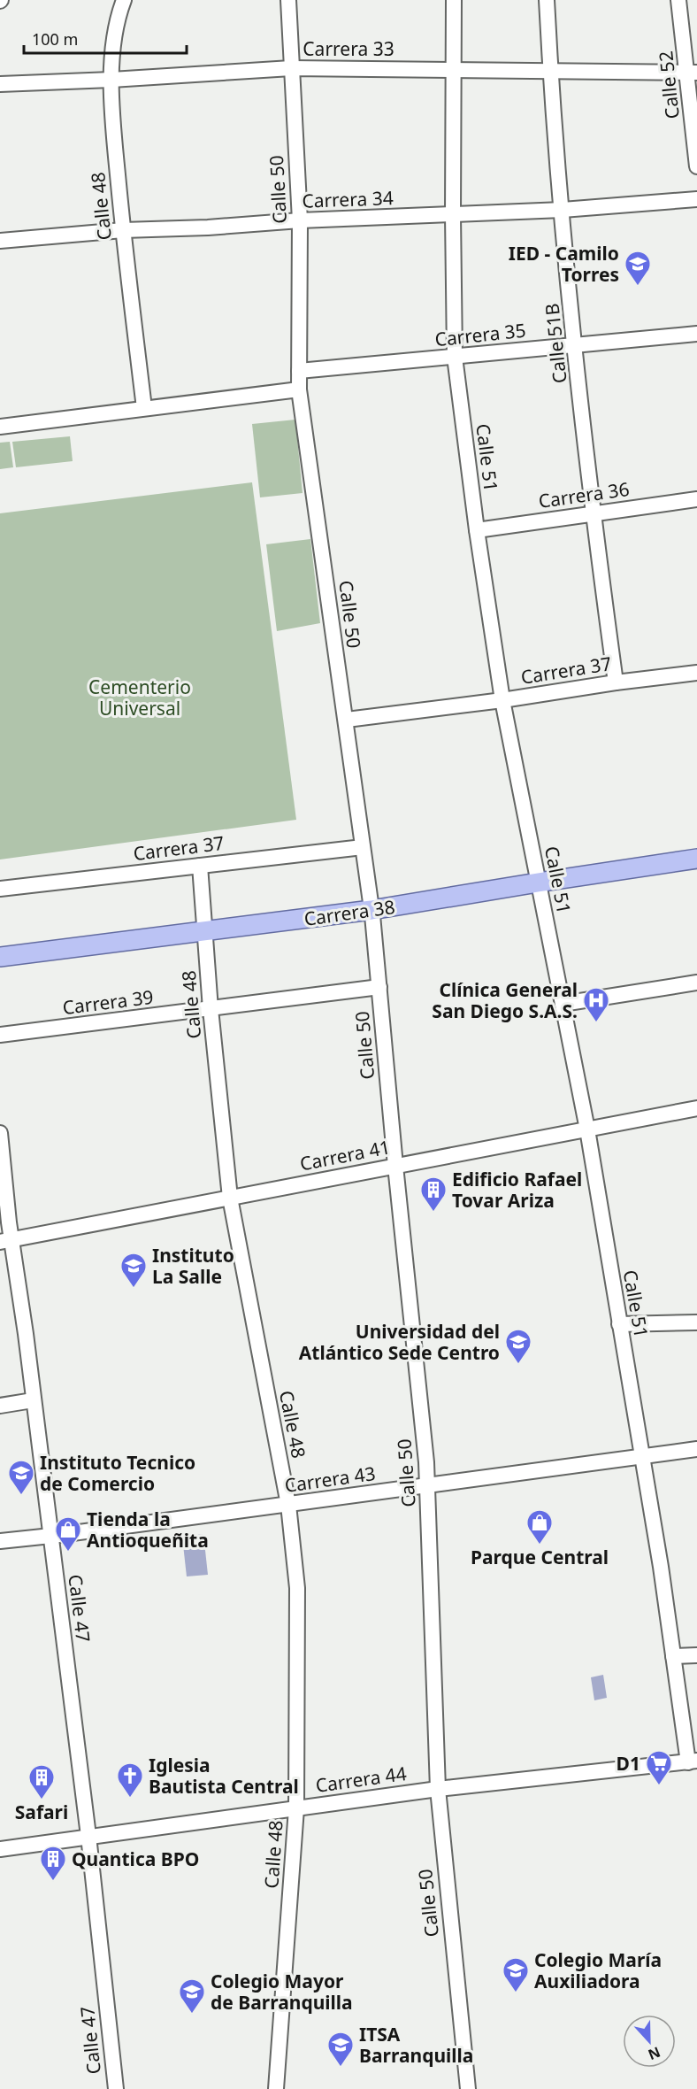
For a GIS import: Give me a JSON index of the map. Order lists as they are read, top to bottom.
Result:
{
  "streets": {
    "main road": ["Carrera 38"],
    "street": [
      "Carrera 33",
      "Calle 52",
      "Calle 50",
      "Carrera 34",
      "Calle 48",
      "Carrera 35",
      "Calle 51B",
      "Calle 51",
      "Carrera 36",
      "Carrera 37",
      "Carrera 39",
      "Carrera 41",
      "Carrera 43",
      "Calle 47",
      "Carrera 44"
    ]
  },
  "crossings": [
    ["Carrera 33", "Calle 52"],
    ["Carrera 33", "Calle 50"],
    ["Carrera 33", "Calle 48"],
    ["Carrera 33", "Calle 51B"],
    ["Carrera 33", "Calle 51"],
    ["Calle 50", "Carrera 34"],
    ["Calle 50", "Carrera 35"],
    ["Calle 50", "Carrera 37"],
    ["Calle 50", "Carrera 38"],
    ["Calle 50", "Carrera 39"],
    ["Calle 50", "Carrera 41"],
    ["Calle 50", "Carrera 43"],
    ["Calle 50", "Carrera 44"],
    ["Carrera 34", "Calle 48"],
    ["Carrera 34", "Calle 51B"],
    ["Carrera 34", "Calle 51"],
    ["Calle 48", "Carrera 37"],
    ["Calle 48", "Carrera 38"],
    ["Calle 48", "Carrera 39"],
    ["Calle 48", "Carrera 41"],
    ["Calle 48", "Carrera 43"],
    ["Calle 48", "Carrera 44"],
    ["Carrera 35", "Calle 51B"],
    ["Carrera 35", "Calle 51"],
    ["Calle 51B", "Carrera 36"],
    ["Calle 51B", "Carrera 37"],
    ["Calle 51", "Carrera 36"],
    ["Calle 51", "Carrera 37"],
    ["Calle 51", "Carrera 38"],
    ["Calle 51", "Carrera 41"],
    ["Calle 51", "Carrera 43"],
    ["Calle 51", "Carrera 44"],
    ["Carrera 41", "Calle 47"],
    ["Carrera 43", "Calle 47"],
    ["Calle 47", "Carrera 44"]
  ],
  "parks": ["Cementerio Universal"],
  "places": {
    "school or university": [
      "IED - Camilo Torres",
      "Instituto La Salle",
      "Universidad del Atlántico Sede Centro",
      "Instituto Tecnico de Comercio",
      "Colegio María Auxiliadora",
      "Colegio Mayor de Barranquilla",
      "ITSA Barranquilla"
    ],
    "hospital": ["Clínica General San Diego S.A.S."],
    "building": ["Edificio Rafael Tovar Ariza", "Safari", "Quantica BPO"],
    "shop": ["Parque Central", "Tienda la Antioqueñita"],
    "supermarket": ["D1"],
    "church": ["Iglesia Bautista Central"]
  },
  "scale_bar": "100 m",
  "north": "bottom"
}
